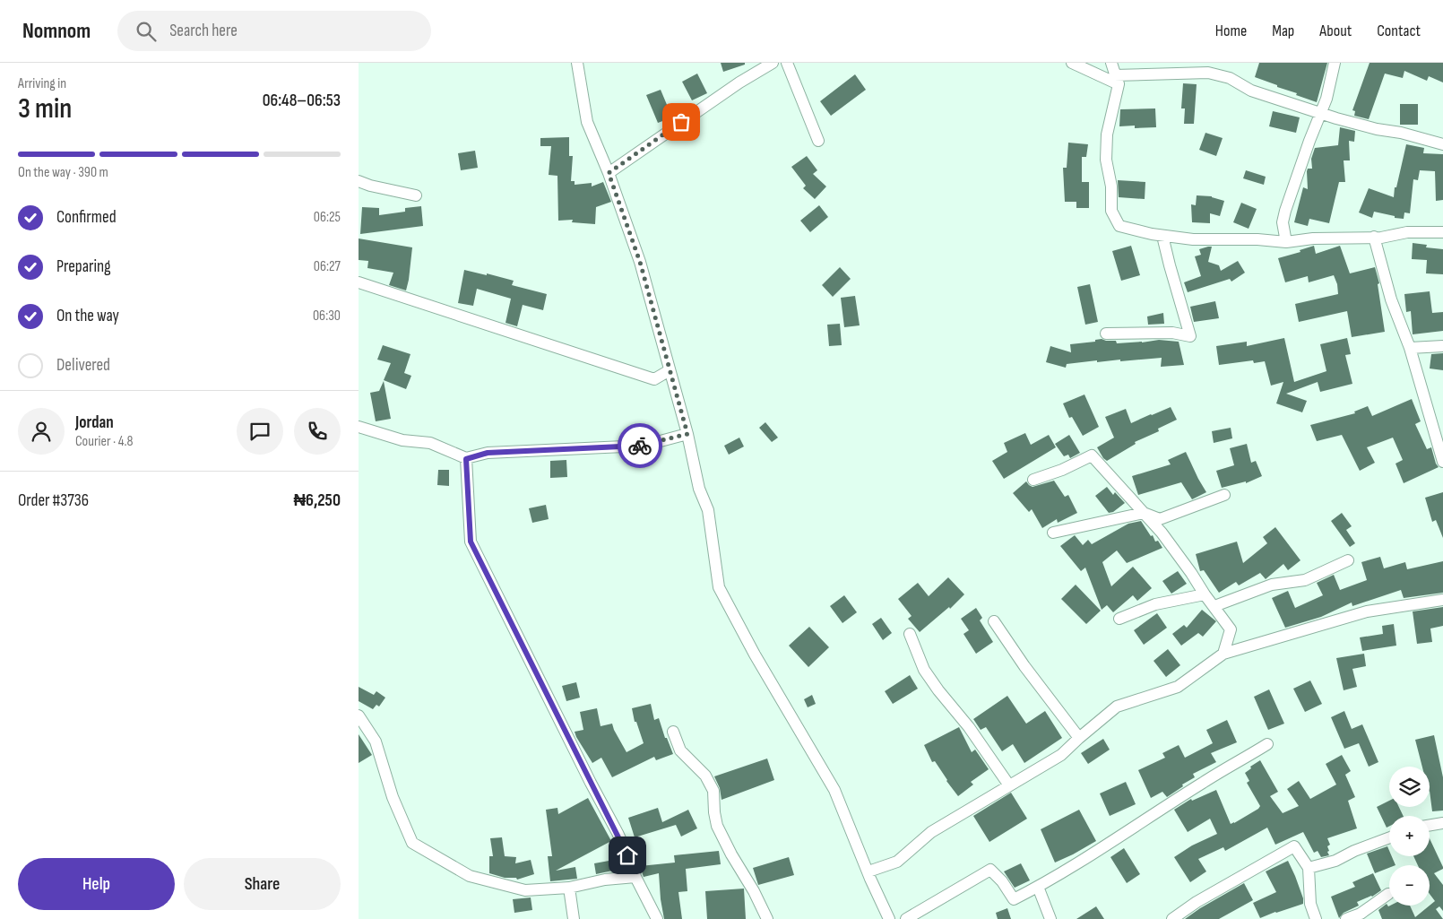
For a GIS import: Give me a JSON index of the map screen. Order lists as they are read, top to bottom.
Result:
{
  "page": {
    "header": "Nomnom",
    "search": "Search here",
    "nav": [
      "Home",
      "Map",
      "About",
      "Contact"
    ],
    "heading": ["3 min", "Arriving in", "06:48–06:53"],
    "panel": [
      "Jordan",
      "Courier · 4.8",
      "Order #3736",
      "₦6,250"
    ],
    "bar": "On the way · 390 m",
    "list": [
      ["Confirmed", "06:25"],
      ["Preparing", "06:27"],
      ["On the way", "06:30"],
      "Delivered"
    ],
    "map_buttons": ["+", "−"],
    "buttons": ["Help", "Share"]
  }
}
